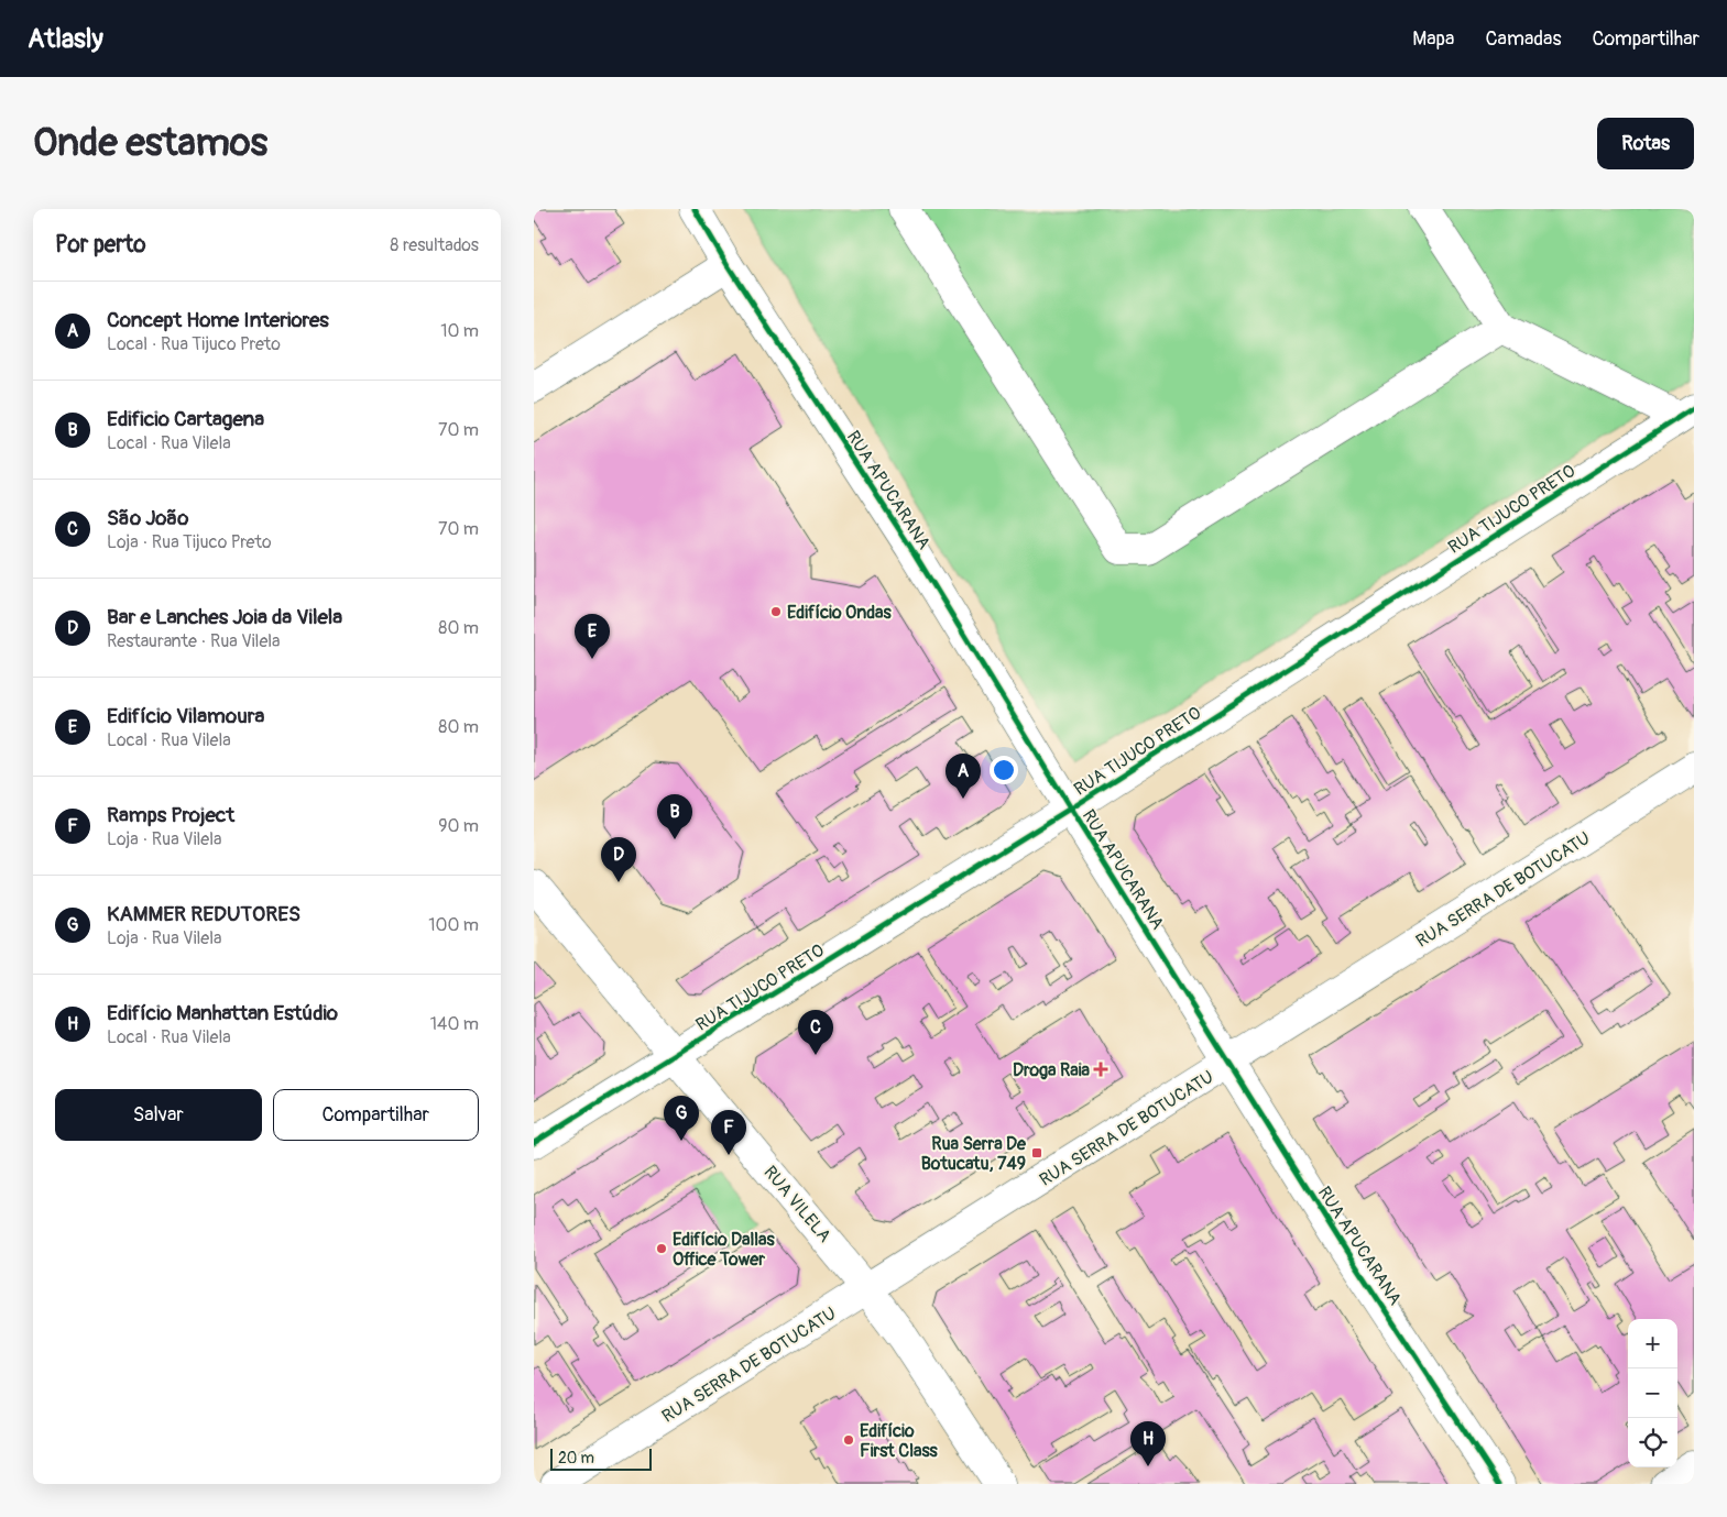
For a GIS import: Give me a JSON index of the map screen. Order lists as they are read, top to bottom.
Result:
{
  "streets": {
    "street": [
      "RUA APUCARANA",
      "RUA TIJUCO PRETO",
      "RUA SERRA DE BOTUCATU",
      "RUA VILELA"
    ]
  },
  "crossings": [
    ["RUA APUCARANA", "RUA TIJUCO PRETO"],
    ["RUA APUCARANA", "RUA SERRA DE BOTUCATU"],
    ["RUA TIJUCO PRETO", "RUA VILELA"],
    ["RUA SERRA DE BOTUCATU", "RUA VILELA"]
  ],
  "places": {
    "other": ["Edifício Ondas", "Edifício Dallas Office Tower", "Edifício First Class"],
    "health": ["Droga Raia"],
    "transit": ["Rua Serra De Botucatu, 749"]
  },
  "scale_bar": "20 m",
  "page": {
    "header": "Atlasly",
    "nav": ["Mapa", "Camadas", "Compartilhar"],
    "buttons": [
      "Rotas",
      ["Salvar", "Compartilhar"]
    ],
    "title": "Onde estamos",
    "heading": ["Por perto", "8 resultados"],
    "list": [
      {
        "mark": "A",
        "name": "Concept Home Interiores",
        "note": "Local · Rua Tijuco Preto",
        "value": "10 m"
      },
      {
        "mark": "B",
        "name": "Edificio Cartagena",
        "note": "Local · Rua Vilela",
        "value": "70 m"
      },
      {
        "mark": "C",
        "name": "São João",
        "note": "Loja · Rua Tijuco Preto",
        "value": "70 m"
      },
      {
        "mark": "D",
        "name": "Bar e Lanches Joia da Vilela",
        "note": "Restaurante · Rua Vilela",
        "value": "80 m"
      },
      {
        "mark": "E",
        "name": "Edifício Vilamoura",
        "note": "Local · Rua Vilela",
        "value": "80 m"
      },
      {
        "mark": "F",
        "name": "Ramps Project",
        "note": "Loja · Rua Vilela",
        "value": "90 m"
      },
      {
        "mark": "G",
        "name": "KAMMER REDUTORES",
        "note": "Loja · Rua Vilela",
        "value": "100 m"
      },
      {
        "mark": "H",
        "name": "Edifício Manhattan Estúdio",
        "note": "Local · Rua Vilela",
        "value": "140 m"
      }
    ],
    "pins": [
      "E",
      "A",
      "B",
      "D",
      "C",
      "G",
      "F",
      "H"
    ],
    "map_buttons": ["+", "−"],
    "scale": "20 m"
  }
}
